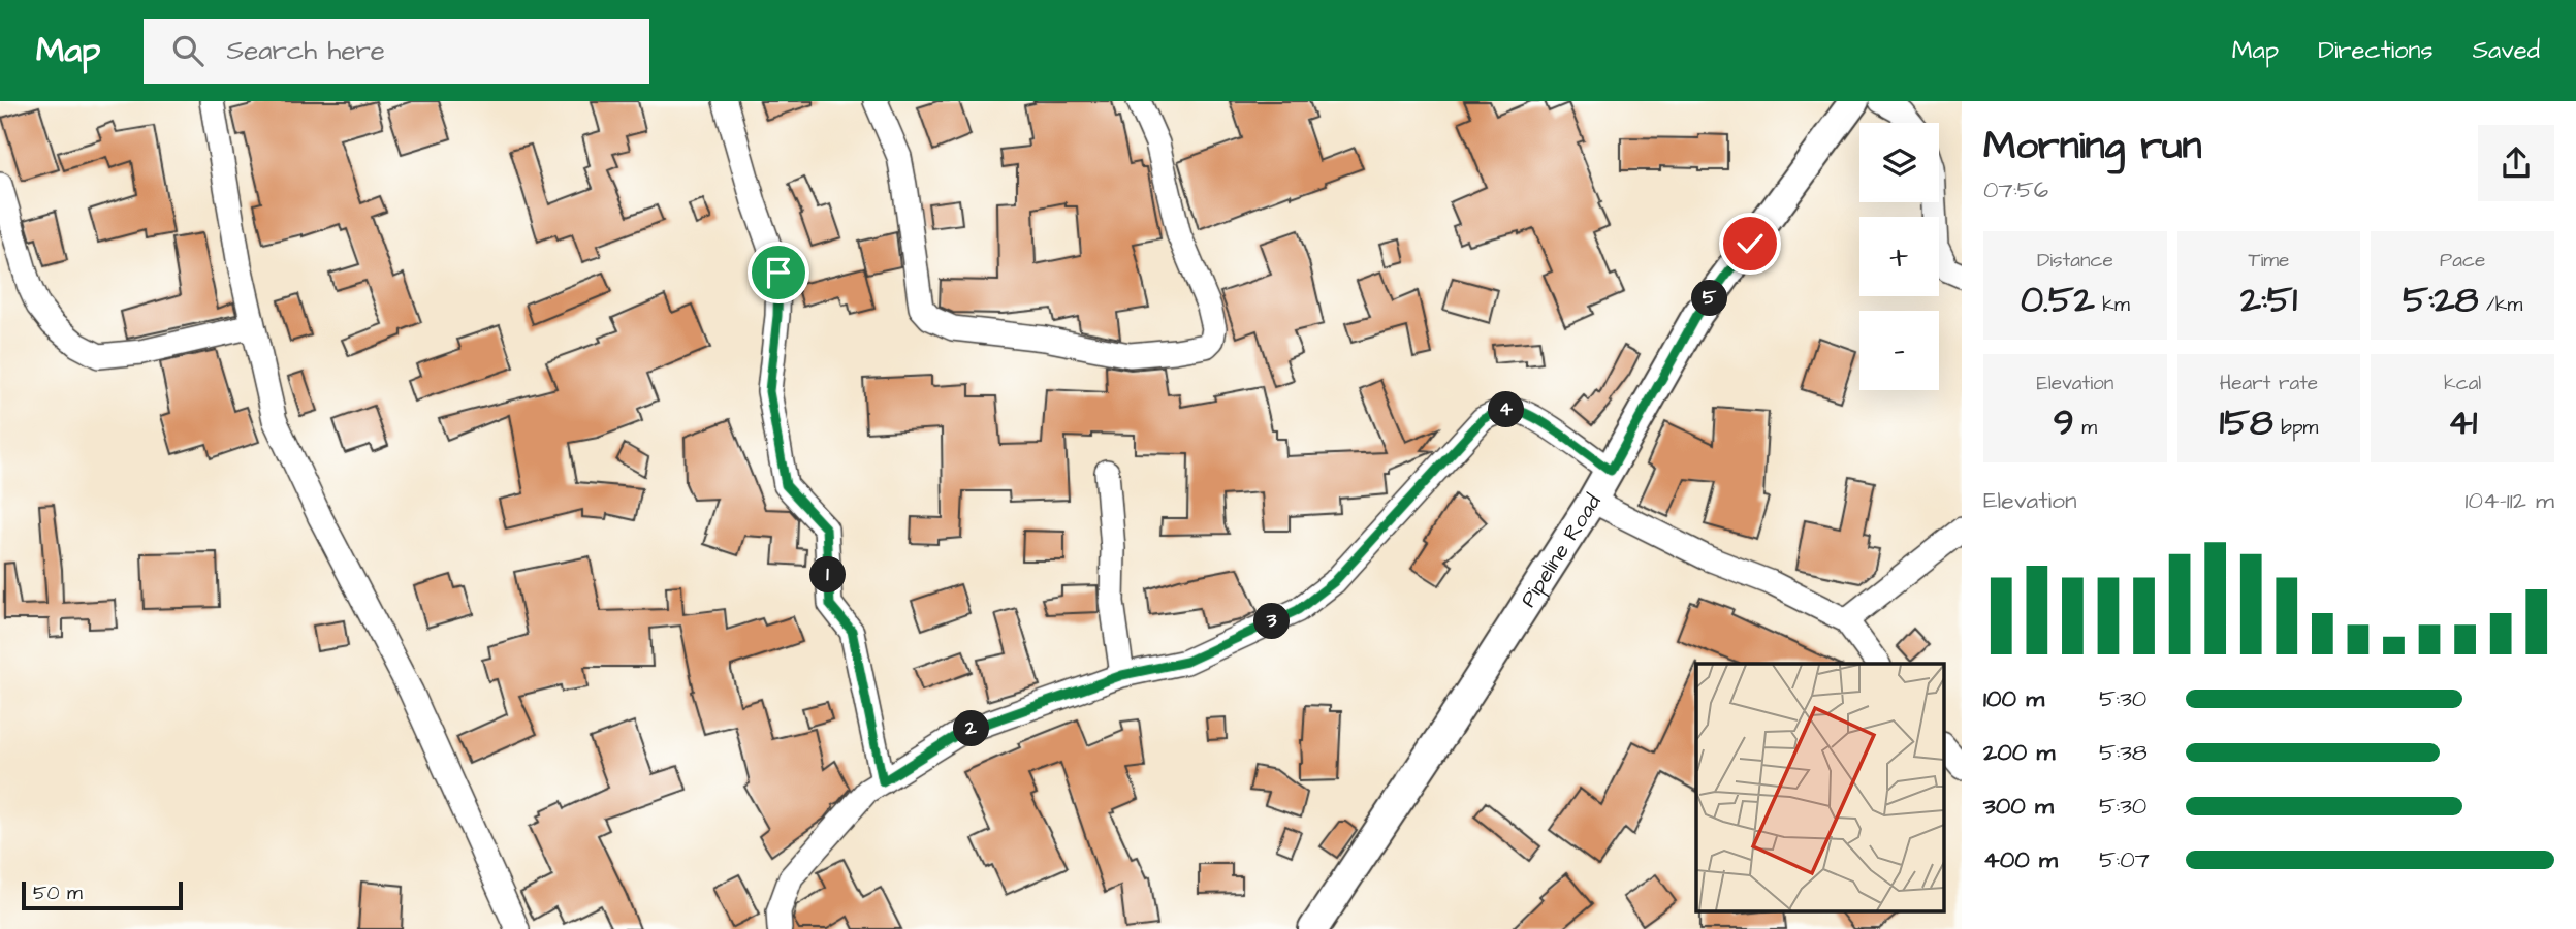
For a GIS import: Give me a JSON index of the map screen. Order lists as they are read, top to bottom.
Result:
{
  "streets": {
    "street": ["Pipeline Road"]
  },
  "scale_bar": "50 m",
  "page": {
    "header": "Map",
    "search": "Search here",
    "nav": ["Map", "Directions", "Saved"],
    "heading": ["Morning run", "07:56"],
    "map_buttons": ["+", "−"],
    "stats": [
      ["Distance", "0.52 km"],
      ["Time", "2:51"],
      ["Pace", "5:28 /km"],
      ["Elevation", "9 m"],
      ["Heart rate", "158 bpm"],
      ["kcal", "41"]
    ],
    "pins": [
      "5",
      "4",
      "1",
      "3",
      "2"
    ],
    "chart": ["Elevation", "104–112 m"],
    "list": [
      {
        "name": "100 m",
        "note": "5:30"
      },
      {
        "name": "200 m",
        "note": "5:38"
      },
      {
        "name": "300 m",
        "note": "5:30"
      },
      {
        "name": "400 m",
        "note": "5:07"
      }
    ],
    "scale": "50 m"
  }
}
